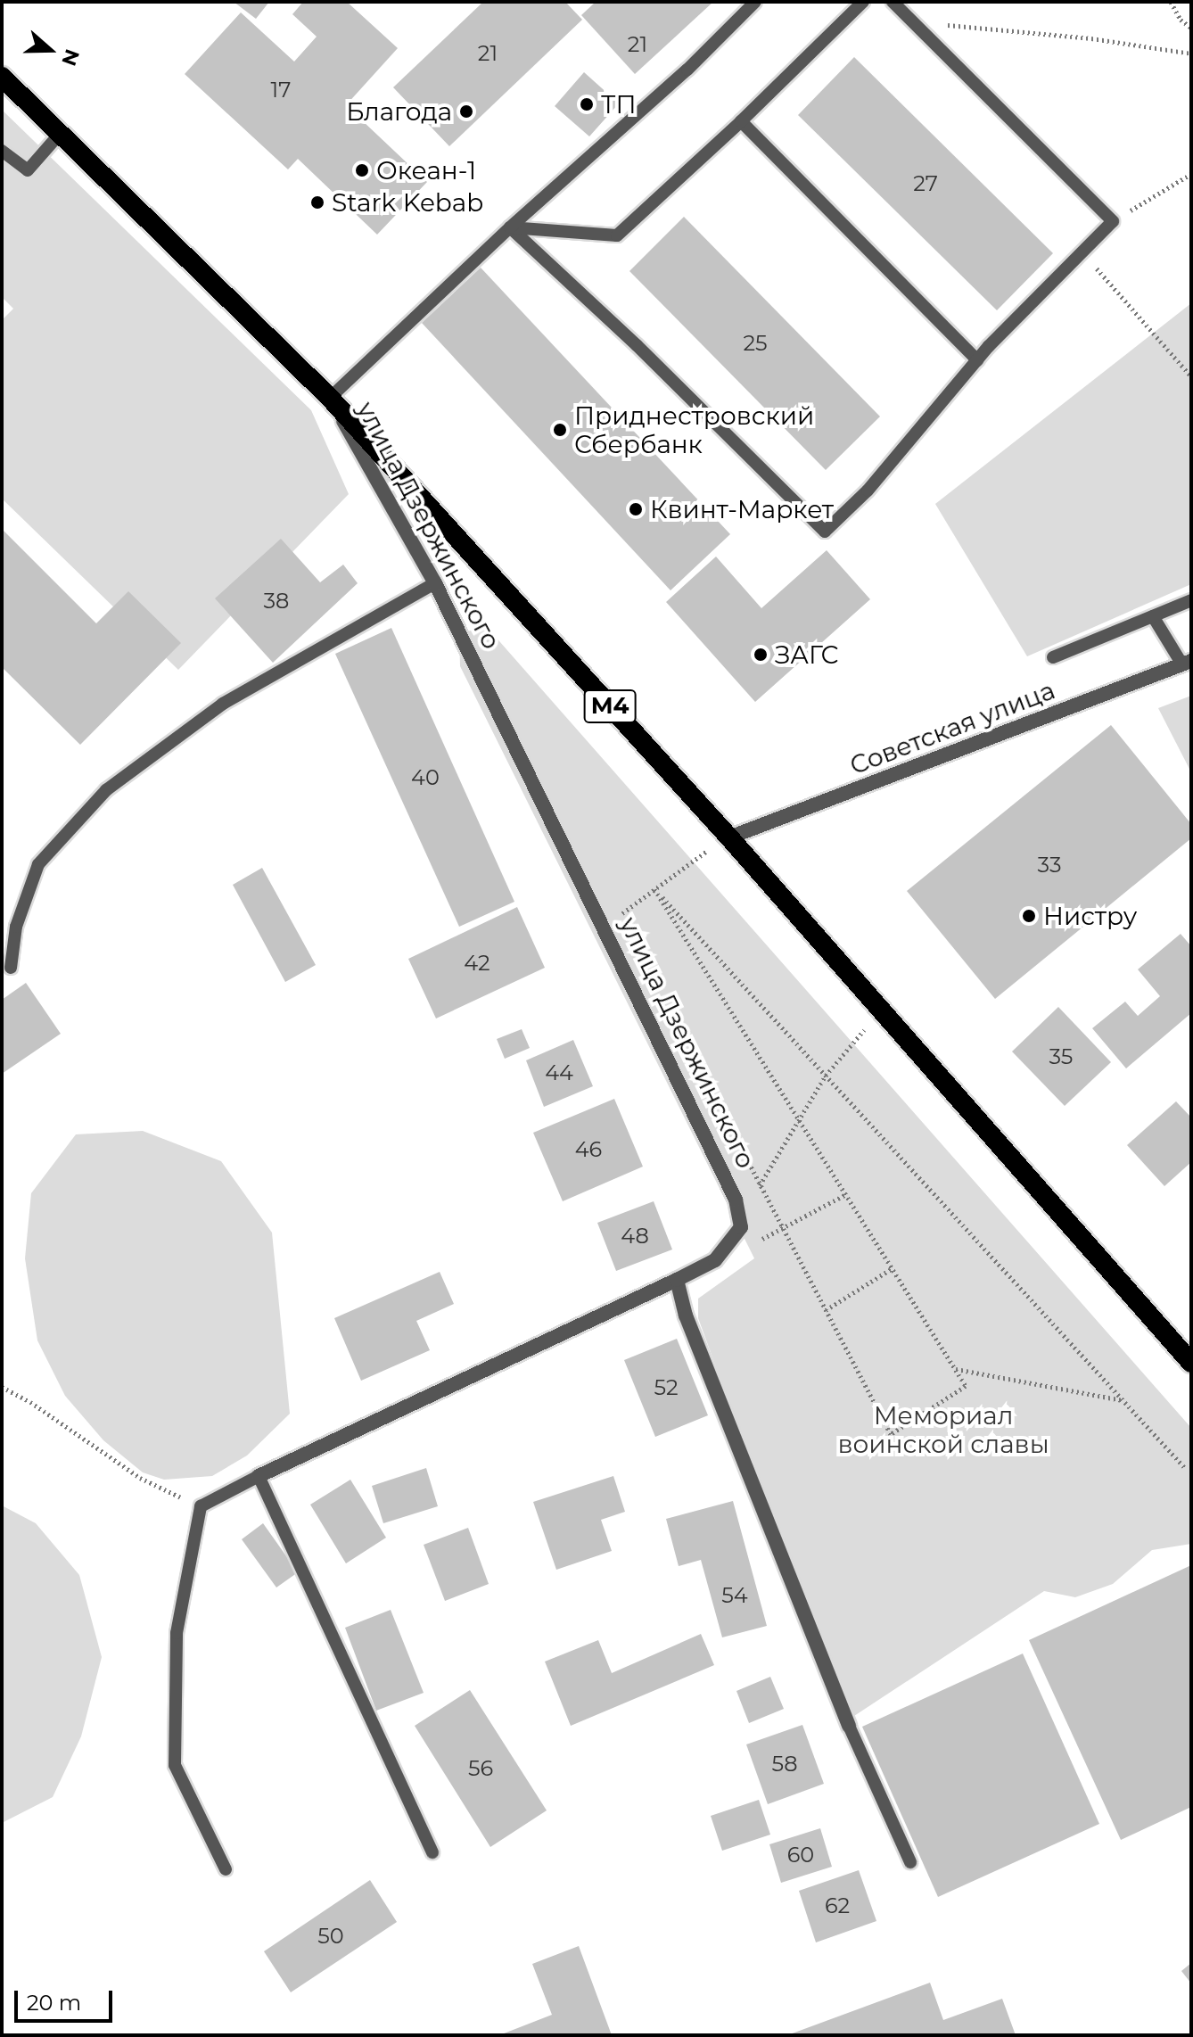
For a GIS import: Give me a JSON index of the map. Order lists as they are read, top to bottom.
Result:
{
  "streets": {
    "highway": ["улица Дзержинского", "M4"],
    "street": ["Советская улица"]
  },
  "crossings": [
    ["улица Дзержинского", "Советская улица"]
  ],
  "parks": ["Мемориал воинской славы"],
  "places": [
    "ТП",
    "Благода",
    "Океан-1",
    "Stark Kebab",
    "Приднестровский Сбербанк",
    "Квинт-Маркет",
    "ЗАГС",
    "Нистру"
  ],
  "house_numbers": [
    "21",
    "21",
    "17",
    "27",
    "25",
    "38",
    "40",
    "33",
    "42",
    "35",
    "44",
    "46",
    "48",
    "52",
    "54",
    "58",
    "56",
    "60",
    "62",
    "50"
  ],
  "scale_bar": "20 m",
  "north": "right"
}
